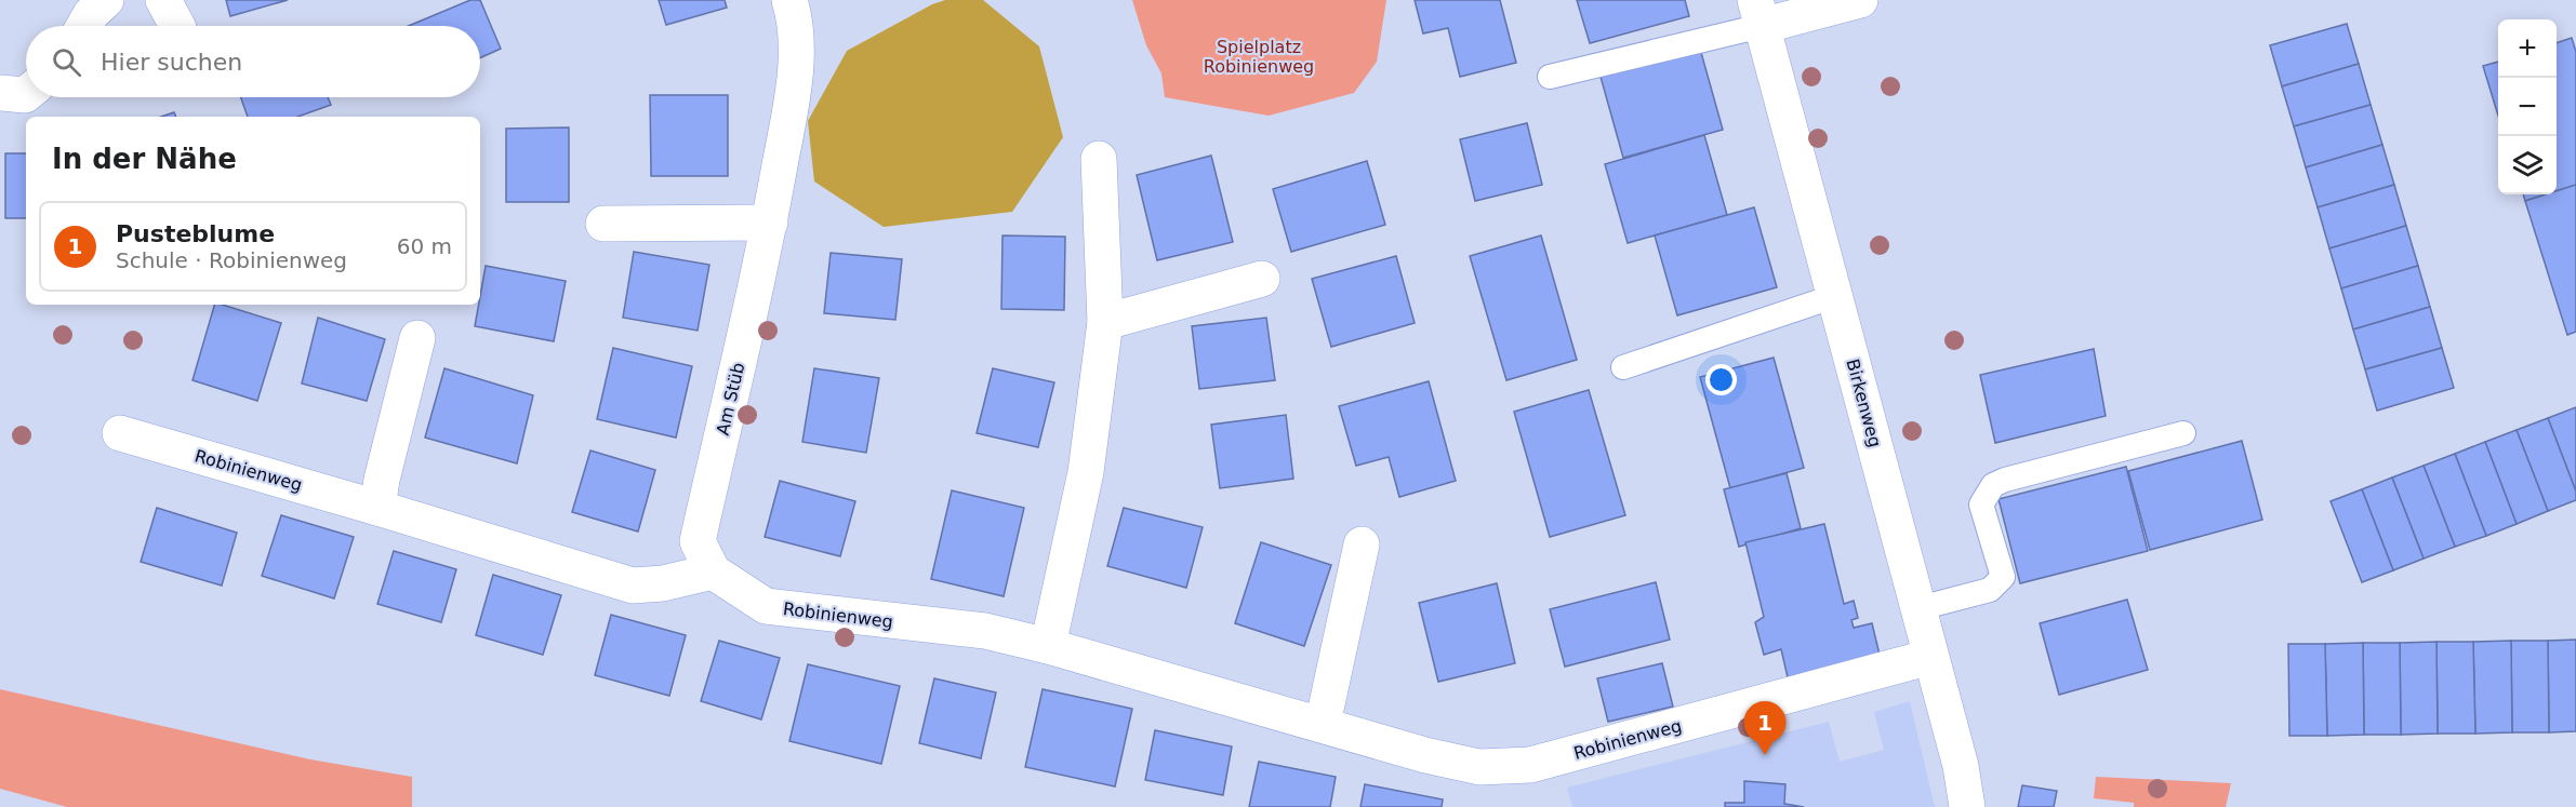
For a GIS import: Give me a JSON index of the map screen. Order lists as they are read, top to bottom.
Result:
{
  "streets": {
    "street": ["Am Stüb", "Birkenweg", "Robinienweg"]
  },
  "crossings": [
    ["Am Stüb", "Robinienweg"],
    ["Birkenweg", "Robinienweg"]
  ],
  "parks": ["Spielplatz Robinienweg"],
  "page": {
    "map_buttons": ["+", "−"],
    "search": "Hier suchen",
    "heading": "In der Nähe",
    "list": [
      {
        "mark": "1",
        "name": "Pusteblume",
        "note": "Schule · Robinienweg",
        "value": "60 m"
      }
    ],
    "pins": "1"
  }
}
